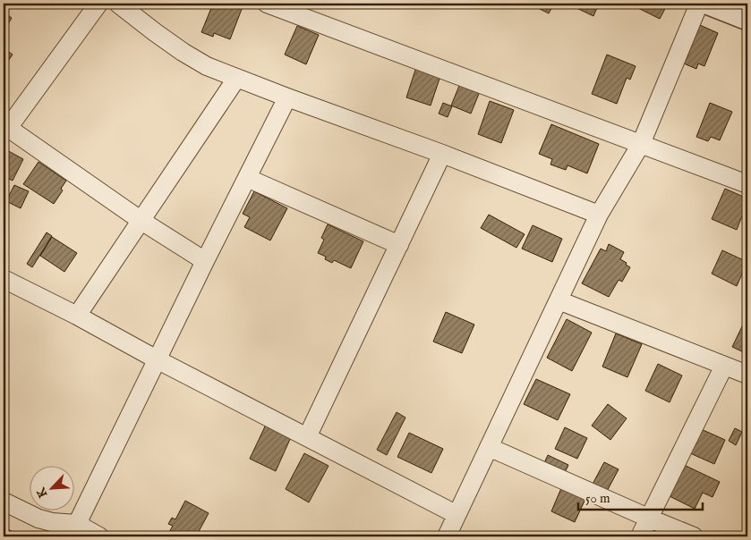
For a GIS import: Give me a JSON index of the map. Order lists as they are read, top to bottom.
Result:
{
  "scale_bar": "50 m",
  "north": "bottom left"
}
